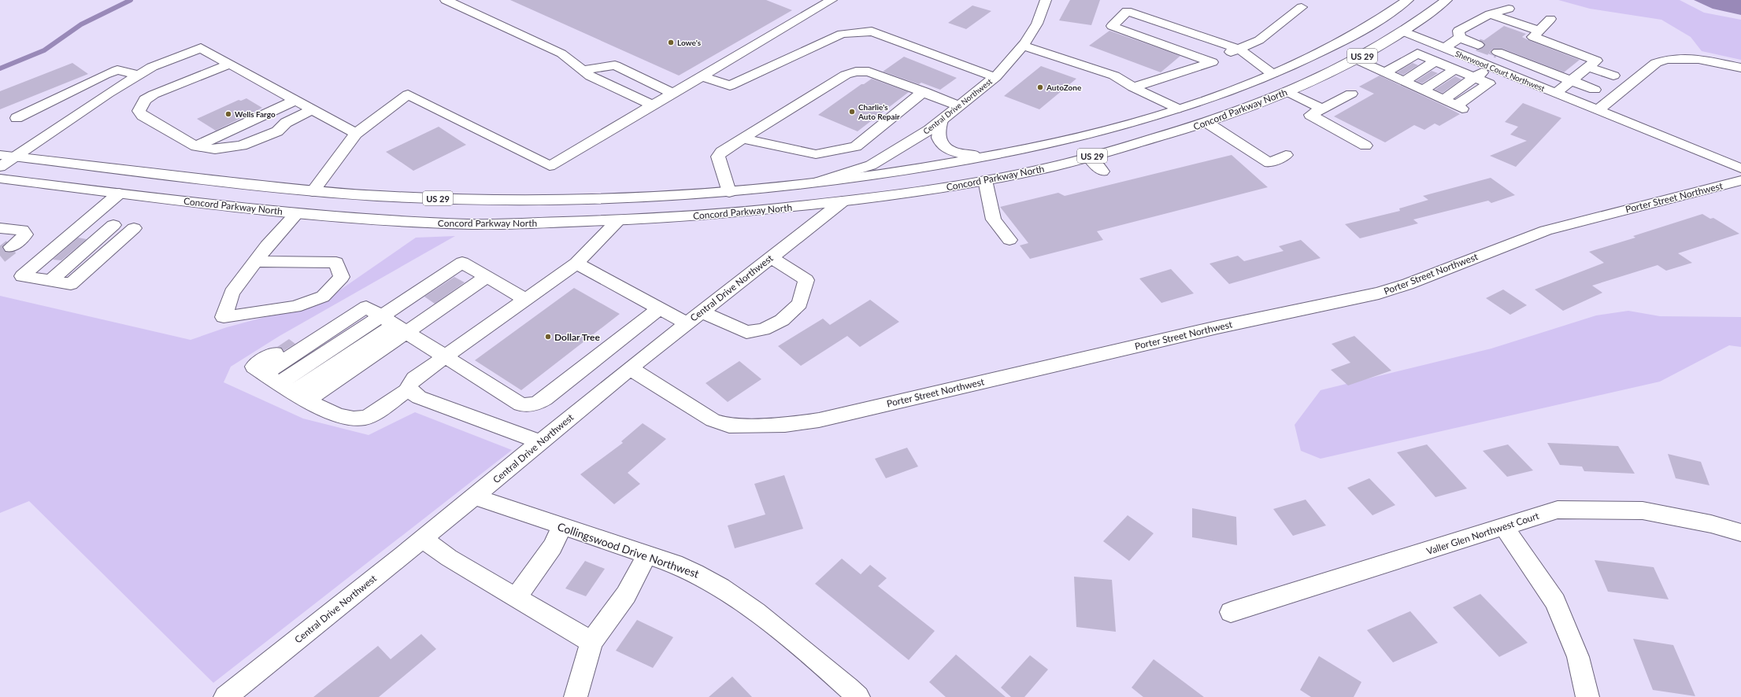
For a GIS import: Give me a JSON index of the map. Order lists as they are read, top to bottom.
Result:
{
  "streets": {
    "main road": [
      "US 29",
      "Sherwood Court Northwest",
      "Central Drive Northwest",
      "Concord Parkway North",
      "Porter Street Northwest",
      "Valler Glen Northwest Court",
      "Collingswood Drive Northwest"
    ]
  },
  "crossings": [
    ["US 29", "Sherwood Court Northwest"],
    ["US 29", "Central Drive Northwest"],
    ["Sherwood Court Northwest", "Concord Parkway North"],
    ["Central Drive Northwest", "Concord Parkway North"],
    ["Central Drive Northwest", "Porter Street Northwest"],
    ["Central Drive Northwest", "Collingswood Drive Northwest"]
  ],
  "places": [
    "Lowe's",
    "AutoZone",
    "Charlie's Auto Repair",
    "Wells Fargo",
    "Dollar Tree"
  ]
}
